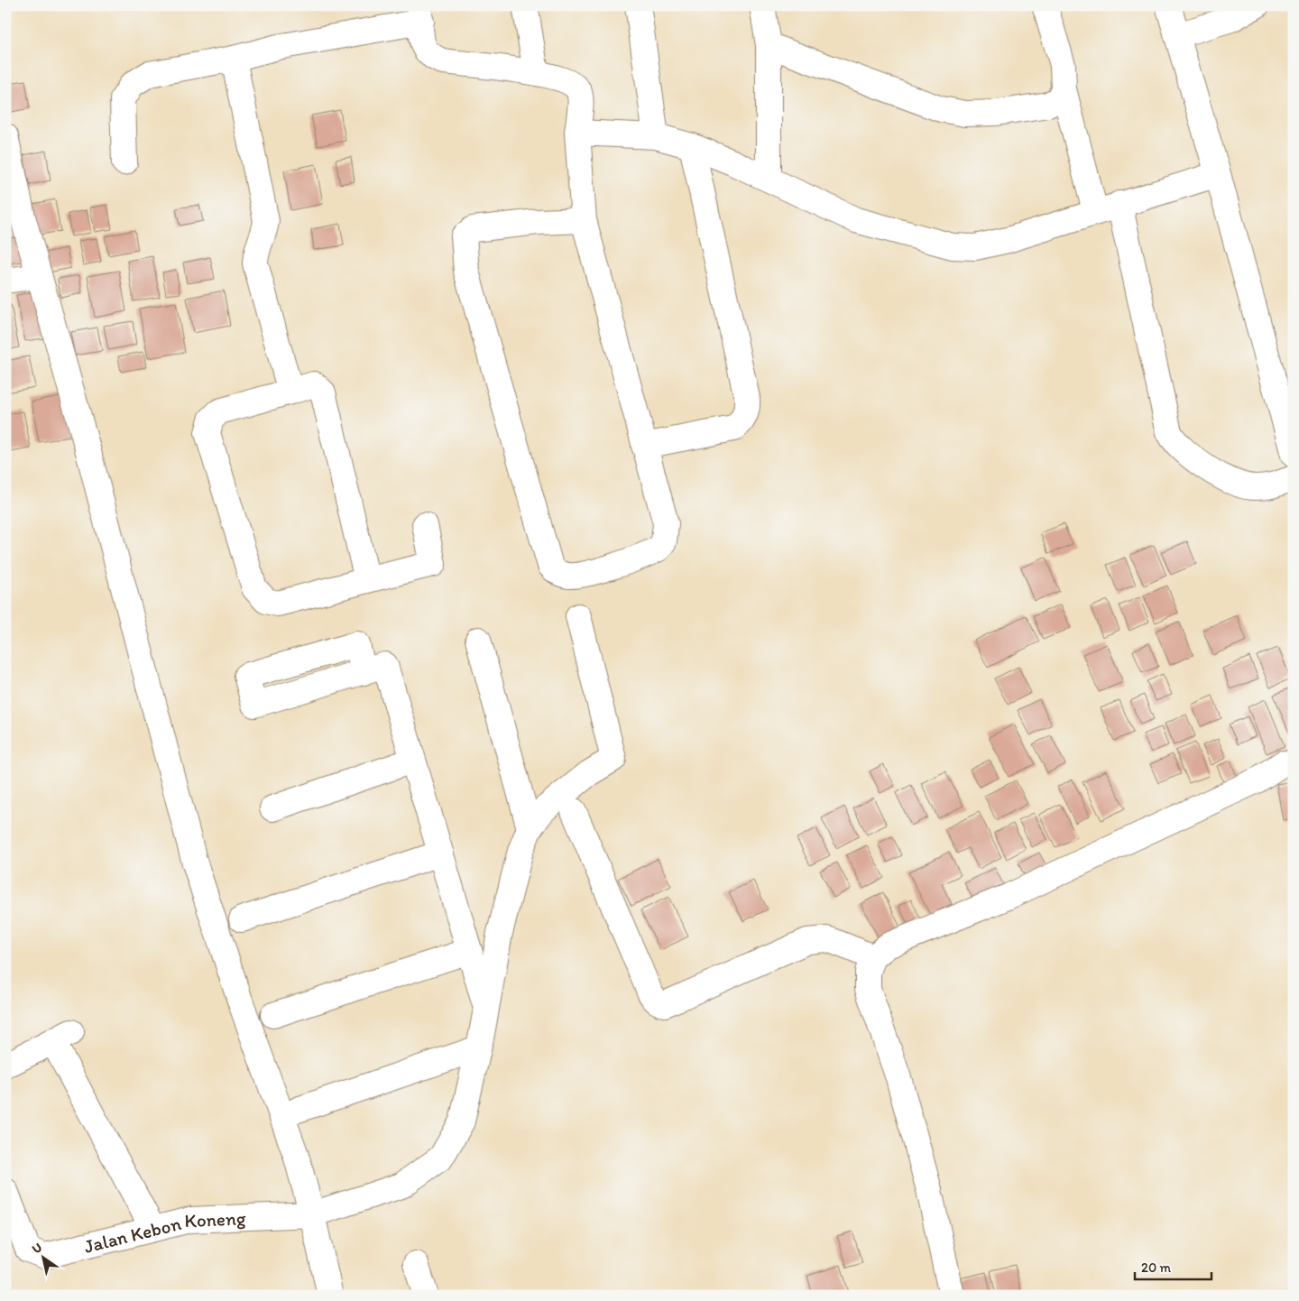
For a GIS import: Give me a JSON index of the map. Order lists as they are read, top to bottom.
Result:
{
  "streets": {
    "street": ["Jalan Kebon Koneng"]
  },
  "scale_bar": "20 m",
  "north": "top left"
}
